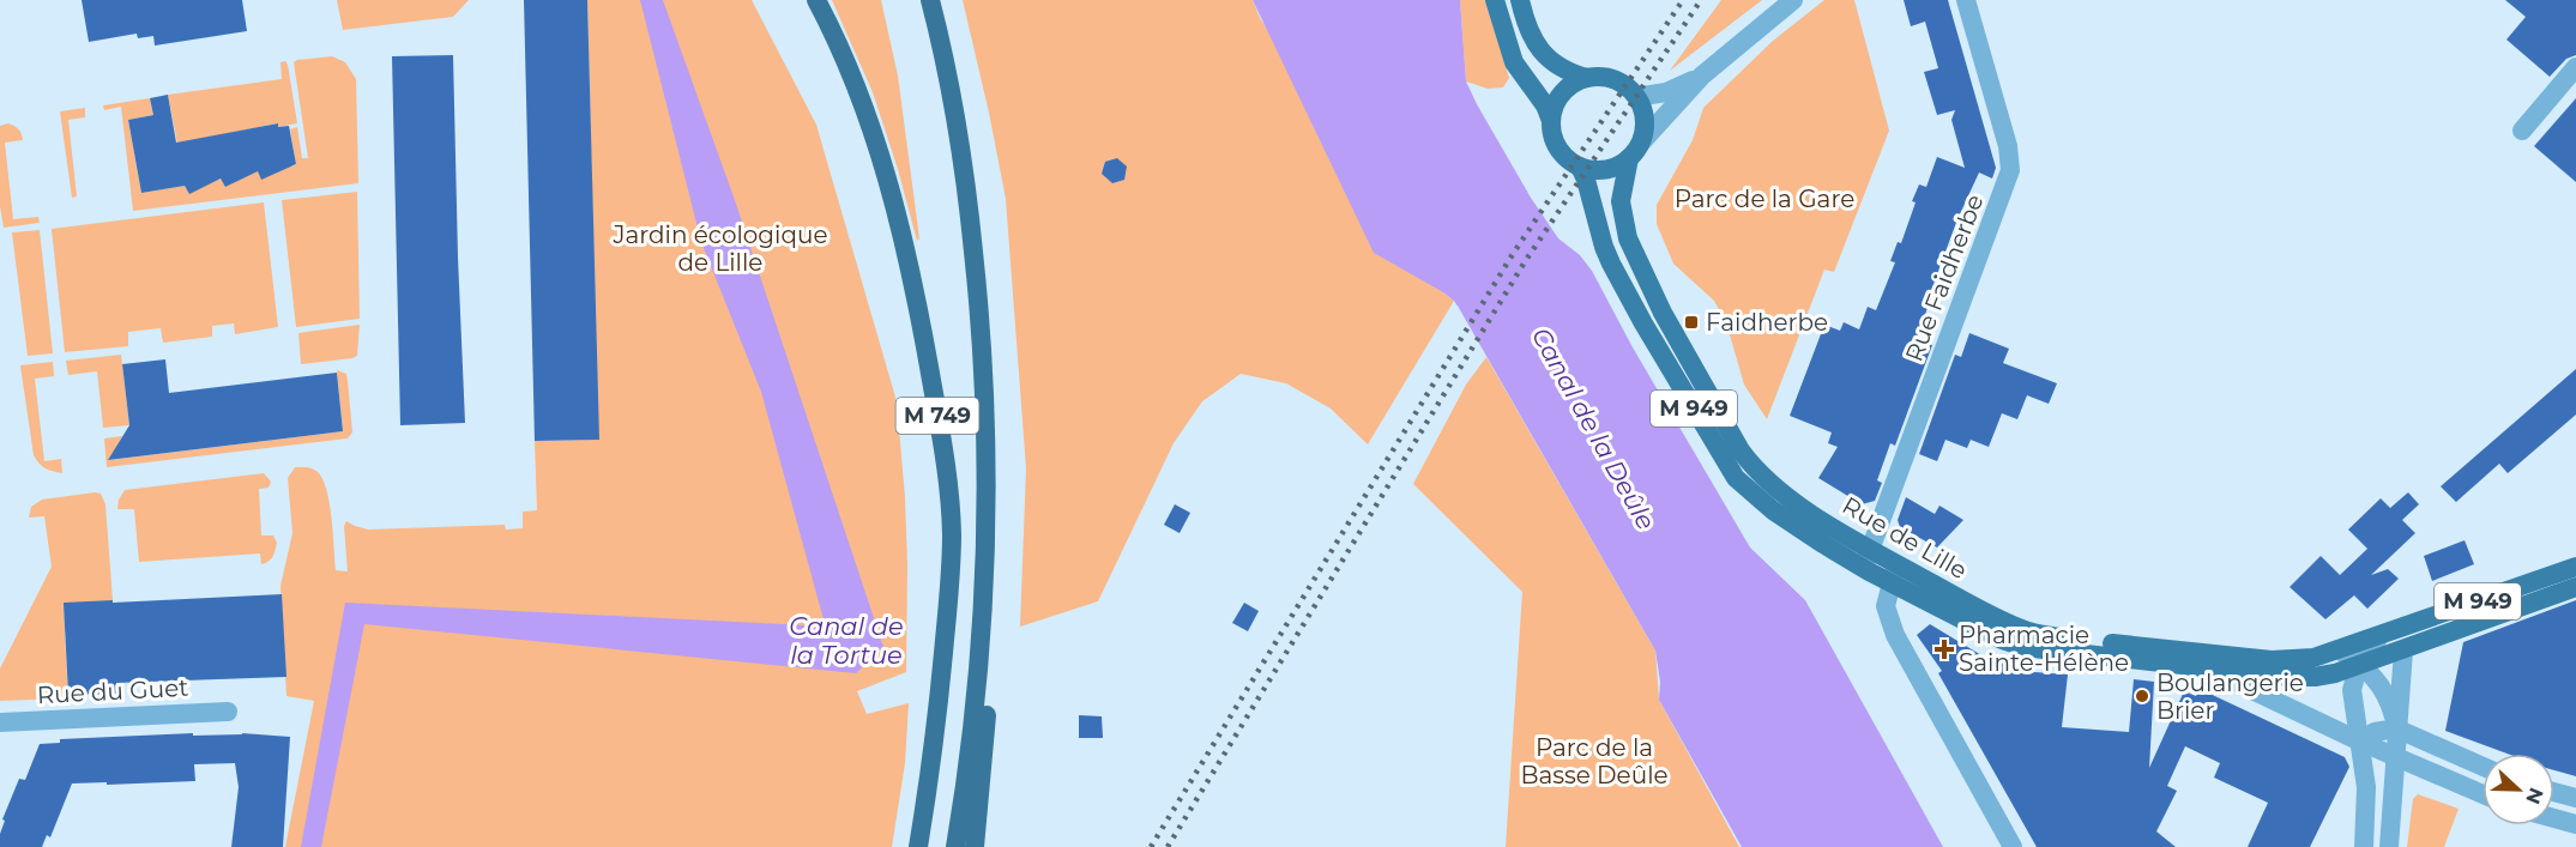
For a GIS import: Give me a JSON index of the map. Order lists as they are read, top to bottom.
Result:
{
  "streets": {
    "highway": ["M 749"],
    "main road": ["M 949", "Rue de Lille"],
    "street": ["Rue Faidherbe", "Rue du Guet"]
  },
  "crossings": [
    ["Rue Faidherbe", "Rue de Lille"],
    ["M 949", "Rue de Lille"]
  ],
  "water": ["Canal de la Deûle", "Canal de la Tortue"],
  "parks": ["Parc de la Gare", "Jardin écologique de Lille", "Parc de la Basse Deûle"],
  "places": {
    "transit": ["Faidherbe"],
    "health": ["Pharmacie Sainte-Hélène"],
    "other": ["Boulangerie Brier"]
  },
  "north": "right"
}
